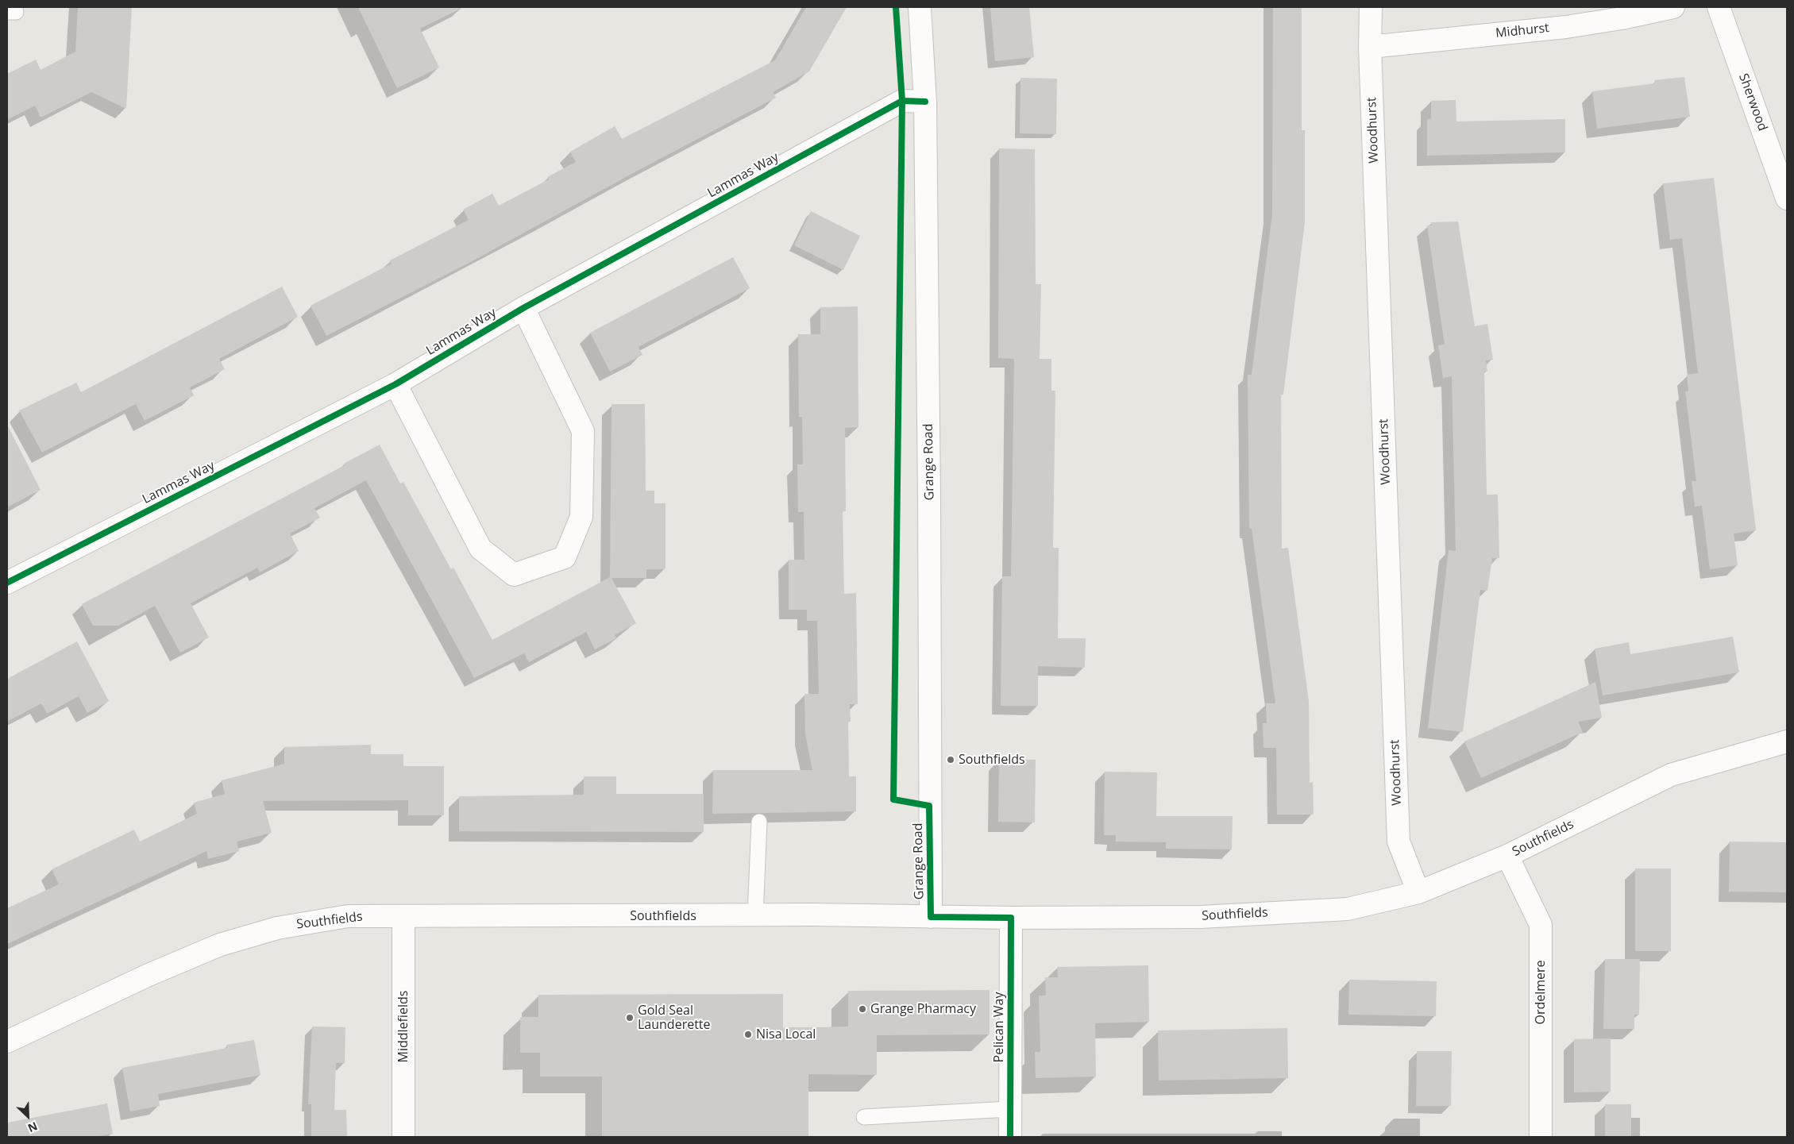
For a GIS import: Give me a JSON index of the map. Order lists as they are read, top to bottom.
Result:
{
  "streets": {
    "street": [
      "Midhurst",
      "Sherwood",
      "Woodhurst",
      "Lammas Way",
      "Grange Road",
      "Southfields",
      "Ordelmere",
      "Middlefields",
      "Pelican Way"
    ]
  },
  "crossings": [
    ["Midhurst", "Woodhurst"],
    ["Woodhurst", "Southfields"],
    ["Lammas Way", "Grange Road"],
    ["Grange Road", "Southfields"],
    ["Southfields", "Ordelmere"],
    ["Southfields", "Middlefields"],
    ["Southfields", "Pelican Way"]
  ],
  "places": [
    "Southfields",
    "Grange Pharmacy",
    "Gold Seal Launderette",
    "Nisa Local"
  ],
  "north": "bottom right"
}
